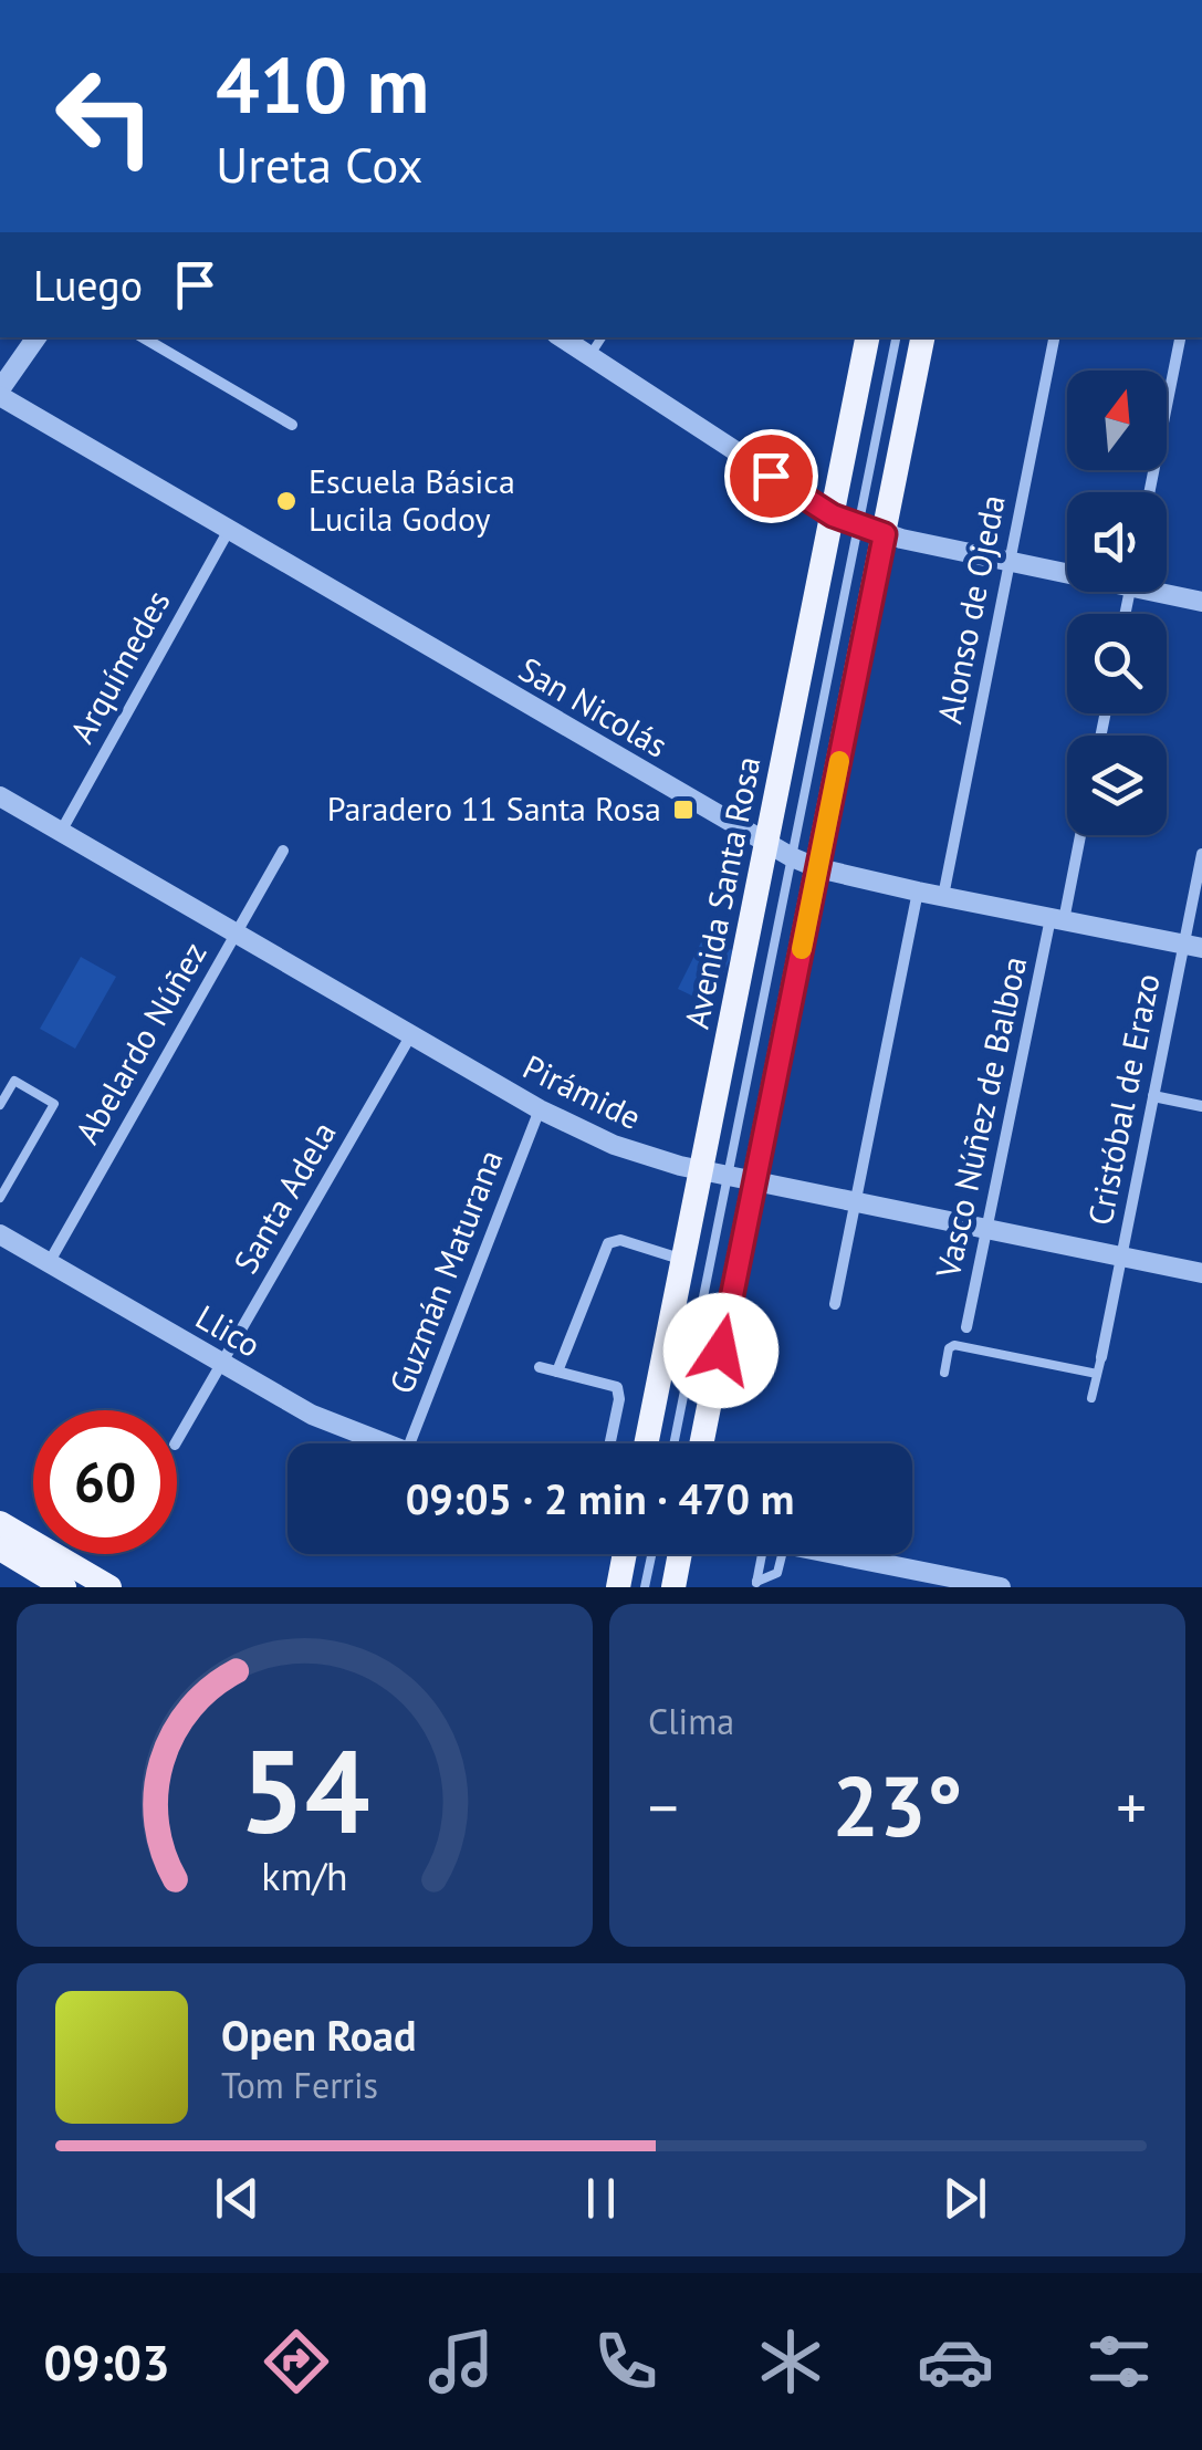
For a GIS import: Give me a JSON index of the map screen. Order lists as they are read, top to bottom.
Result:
{
  "streets": {
    "main road": ["Avenida Santa Rosa"],
    "street": [
      "Alonso de Ojeda",
      "Arquímedes",
      "San Nicolás",
      "Abelardo Núñez",
      "Pirámide",
      "Cristóbal de Erazo",
      "Vasco Núñez de Balboa",
      "Santa Adela",
      "Guzmán Maturana",
      "Llico"
    ]
  },
  "crossings": [
    ["Alonso de Ojeda", "San Nicolás"],
    ["Arquímedes", "San Nicolás"],
    ["Arquímedes", "Pirámide"],
    ["San Nicolás", "Avenida Santa Rosa"],
    ["San Nicolás", "Cristóbal de Erazo"],
    ["San Nicolás", "Vasco Núñez de Balboa"],
    ["Avenida Santa Rosa", "Pirámide"],
    ["Abelardo Núñez", "Pirámide"],
    ["Abelardo Núñez", "Llico"],
    ["Pirámide", "Cristóbal de Erazo"],
    ["Pirámide", "Vasco Núñez de Balboa"],
    ["Pirámide", "Santa Adela"],
    ["Pirámide", "Guzmán Maturana"],
    ["Santa Adela", "Llico"]
  ],
  "places": {
    "other": ["Escuela Básica Lucila Godoy"],
    "transit": ["Paradero 11 Santa Rosa"]
  },
  "north": "top",
  "page": {
    "turn": ["410 m", "Ureta Cox"],
    "then": "Luego",
    "limit": "60",
    "trip": "09:05 · 2 min · 470 m",
    "tile": "Clima",
    "heat": ["−", "23°", "+"],
    "song": ["Open Road", "Tom Ferris"],
    "tabs": "09:03",
    "gauge": ["54", "km/h"]
  }
}
